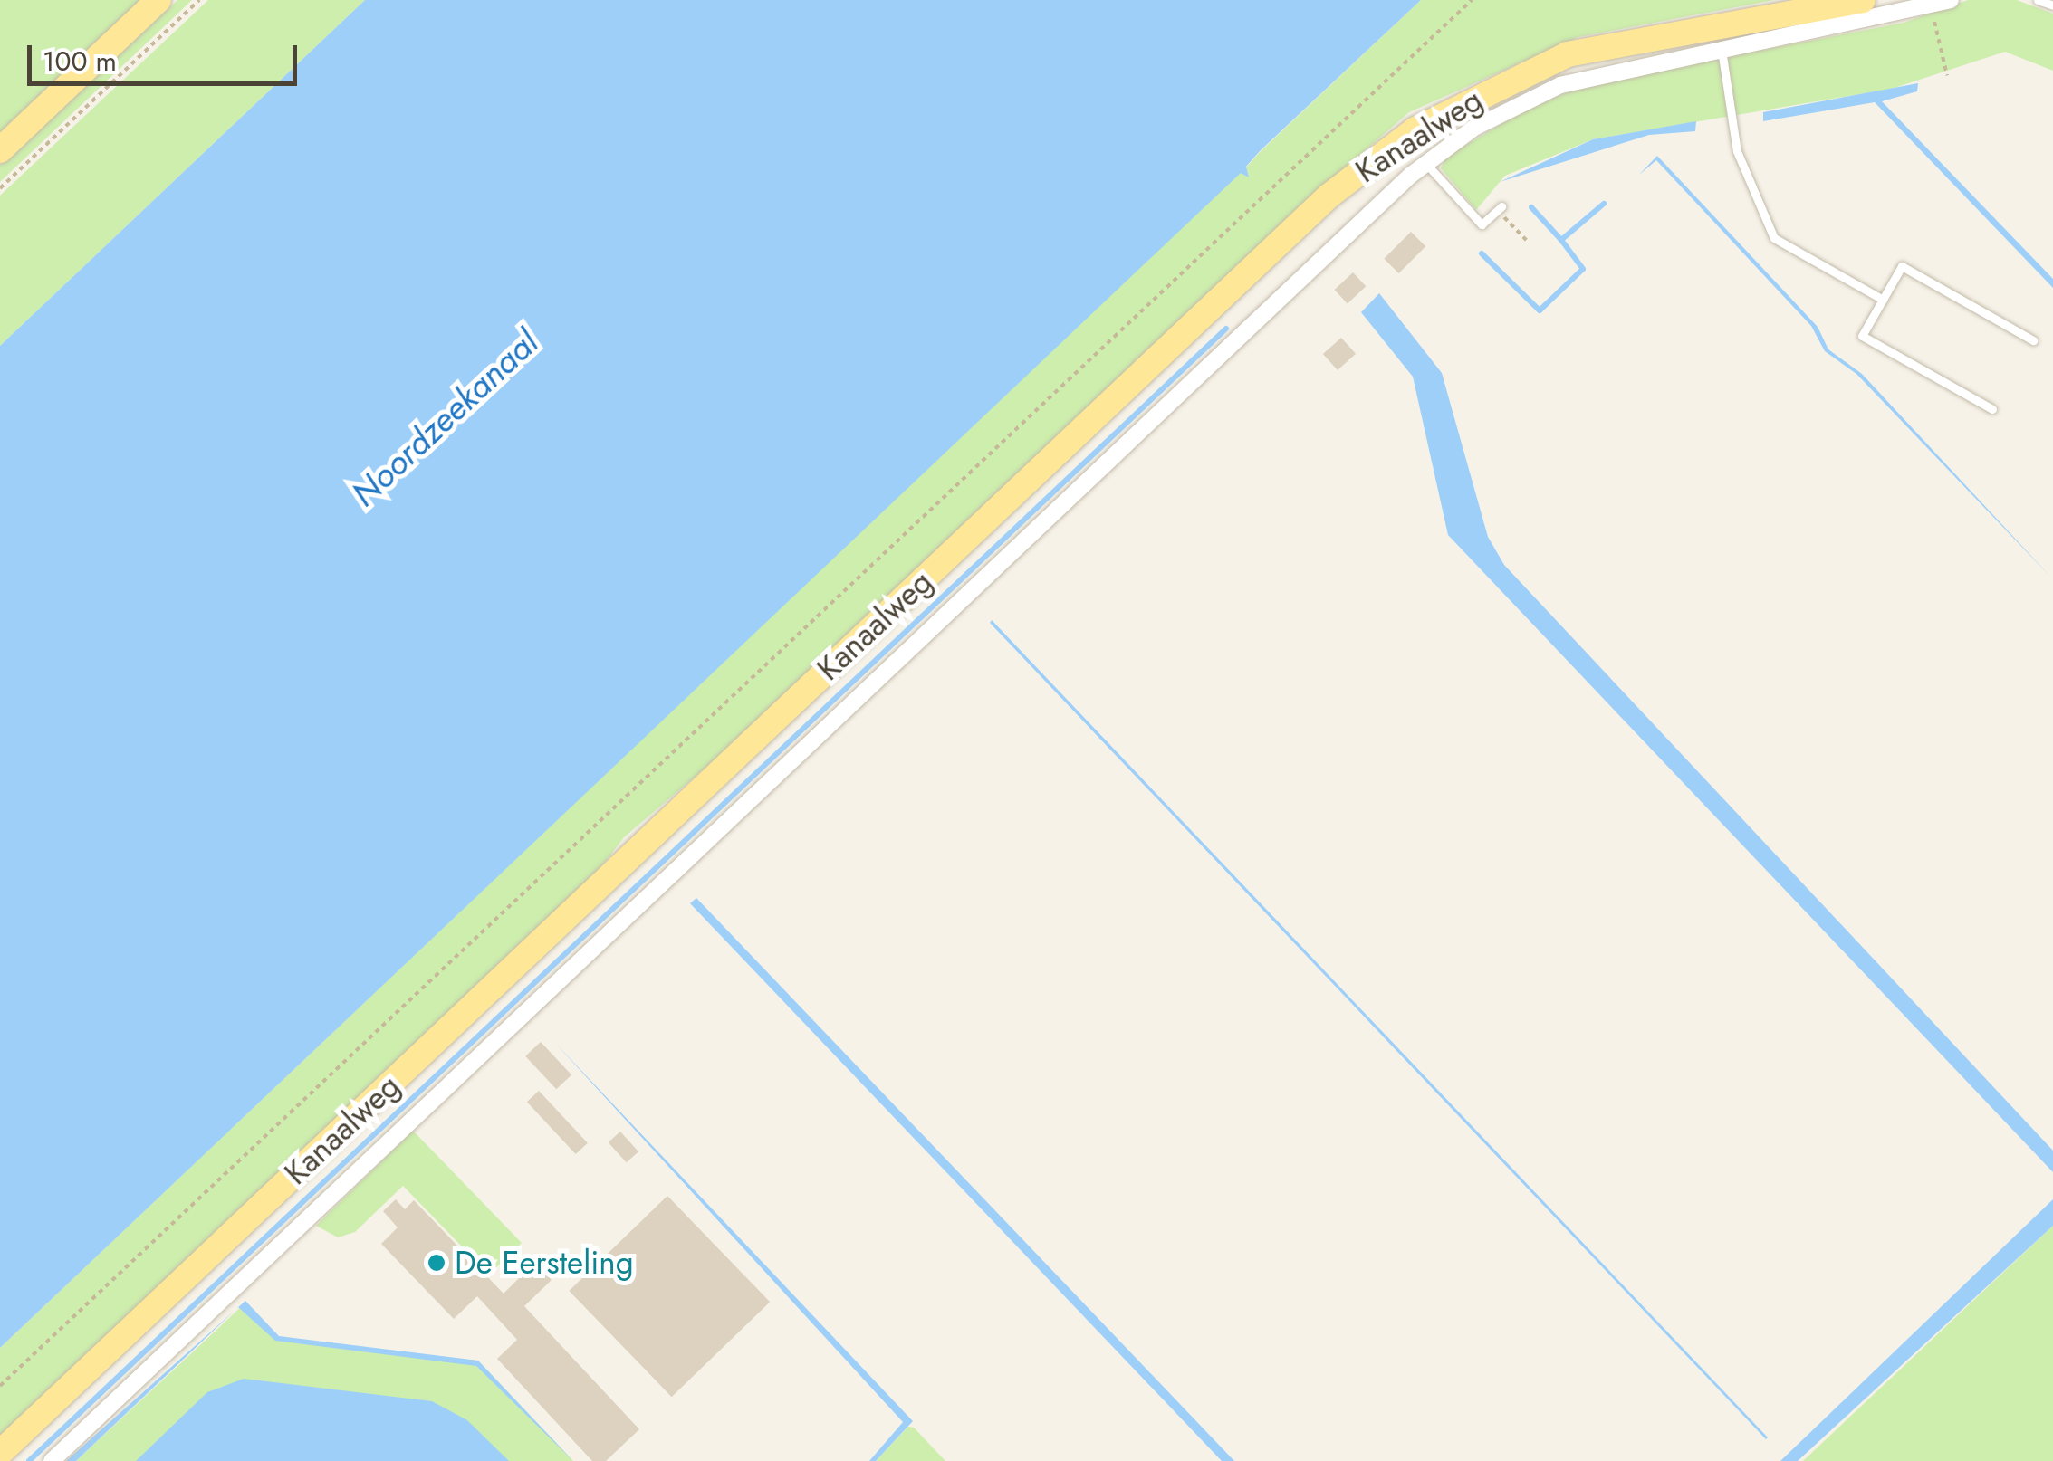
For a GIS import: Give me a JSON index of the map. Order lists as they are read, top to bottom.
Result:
{
  "streets": {
    "main road": ["Kanaalweg"]
  },
  "water": ["Noordzeekanaal"],
  "places": ["De Eersteling"],
  "scale_bar": "100 m"
}
